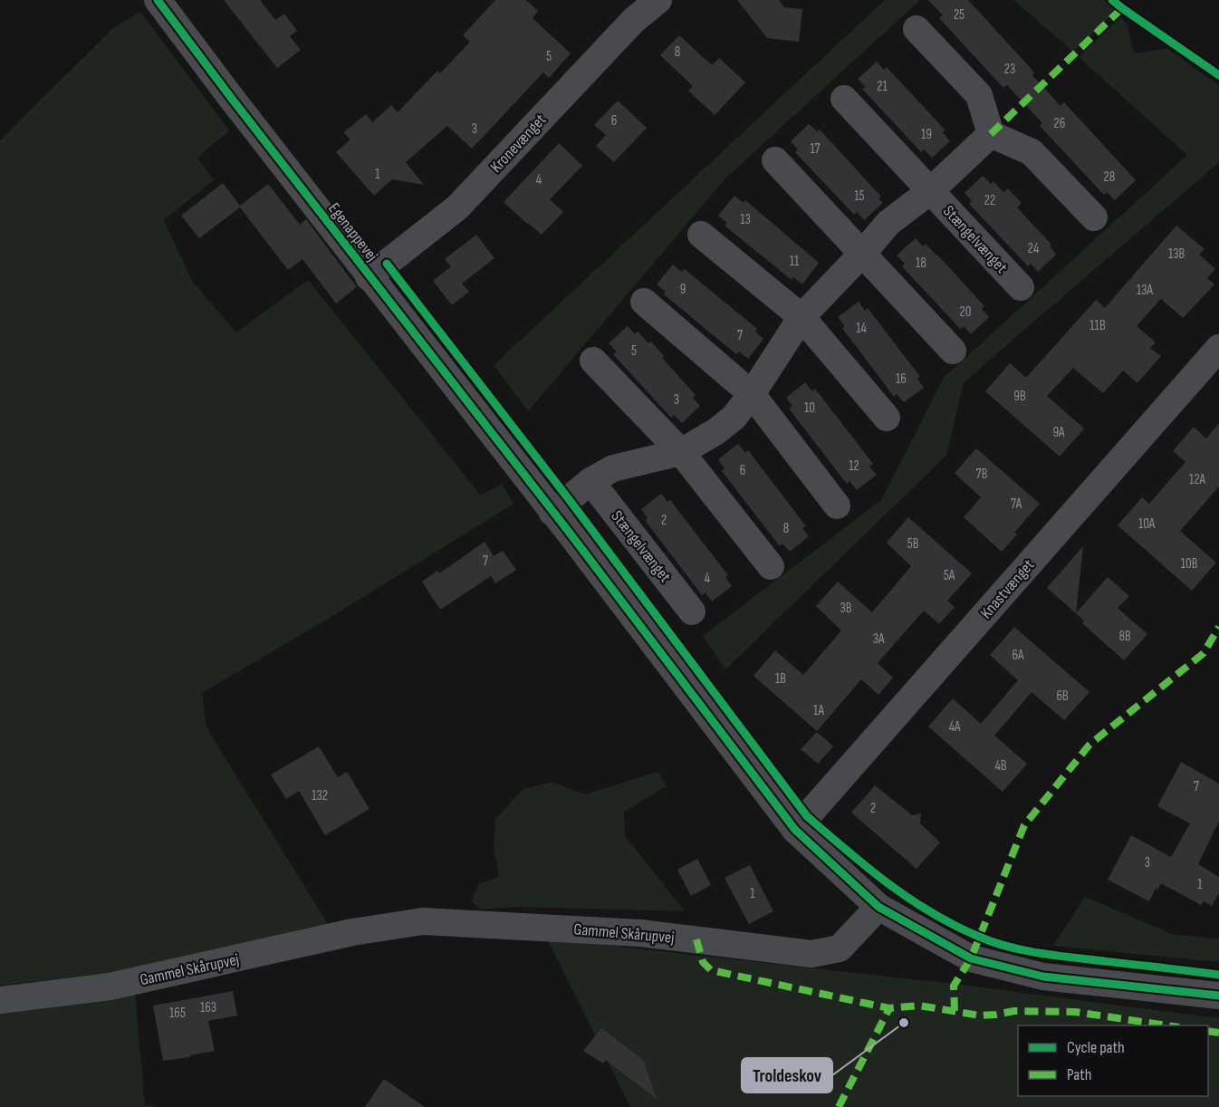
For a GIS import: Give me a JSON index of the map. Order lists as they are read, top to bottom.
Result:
{
  "streets": {
    "street": [
      "Kronevænget",
      "Egenappevej",
      "Stængelvænget",
      "Knastvænget",
      "Gammel Skårupvej"
    ]
  },
  "crossings": [
    ["Kronevænget", "Egenappevej"],
    ["Egenappevej", "Stængelvænget"],
    ["Egenappevej", "Knastvænget"],
    ["Egenappevej", "Gammel Skårupvej"]
  ],
  "places": ["Troldeskov"],
  "house_numbers": [
    "25",
    "8",
    "5",
    "23",
    "21",
    "6",
    "26",
    "3",
    "19",
    "17",
    "1",
    "28",
    "4",
    "15",
    "22",
    "13",
    "24",
    "13B",
    "11",
    "18",
    "9",
    "13A",
    "20",
    "11B",
    "14",
    "7",
    "5",
    "16",
    "9B",
    "3",
    "10",
    "9A",
    "12",
    "6",
    "7B",
    "12A",
    "7A",
    "2",
    "10A",
    "8",
    "5B",
    "7",
    "10B",
    "5A",
    "4",
    "3B",
    "8B",
    "3A",
    "6A",
    "1B",
    "6B",
    "1A",
    "4A",
    "4B",
    "7",
    "132",
    "2",
    "3",
    "1",
    "1",
    "163",
    "165"
  ],
  "legend": ["Cycle path", "Path"]
}
